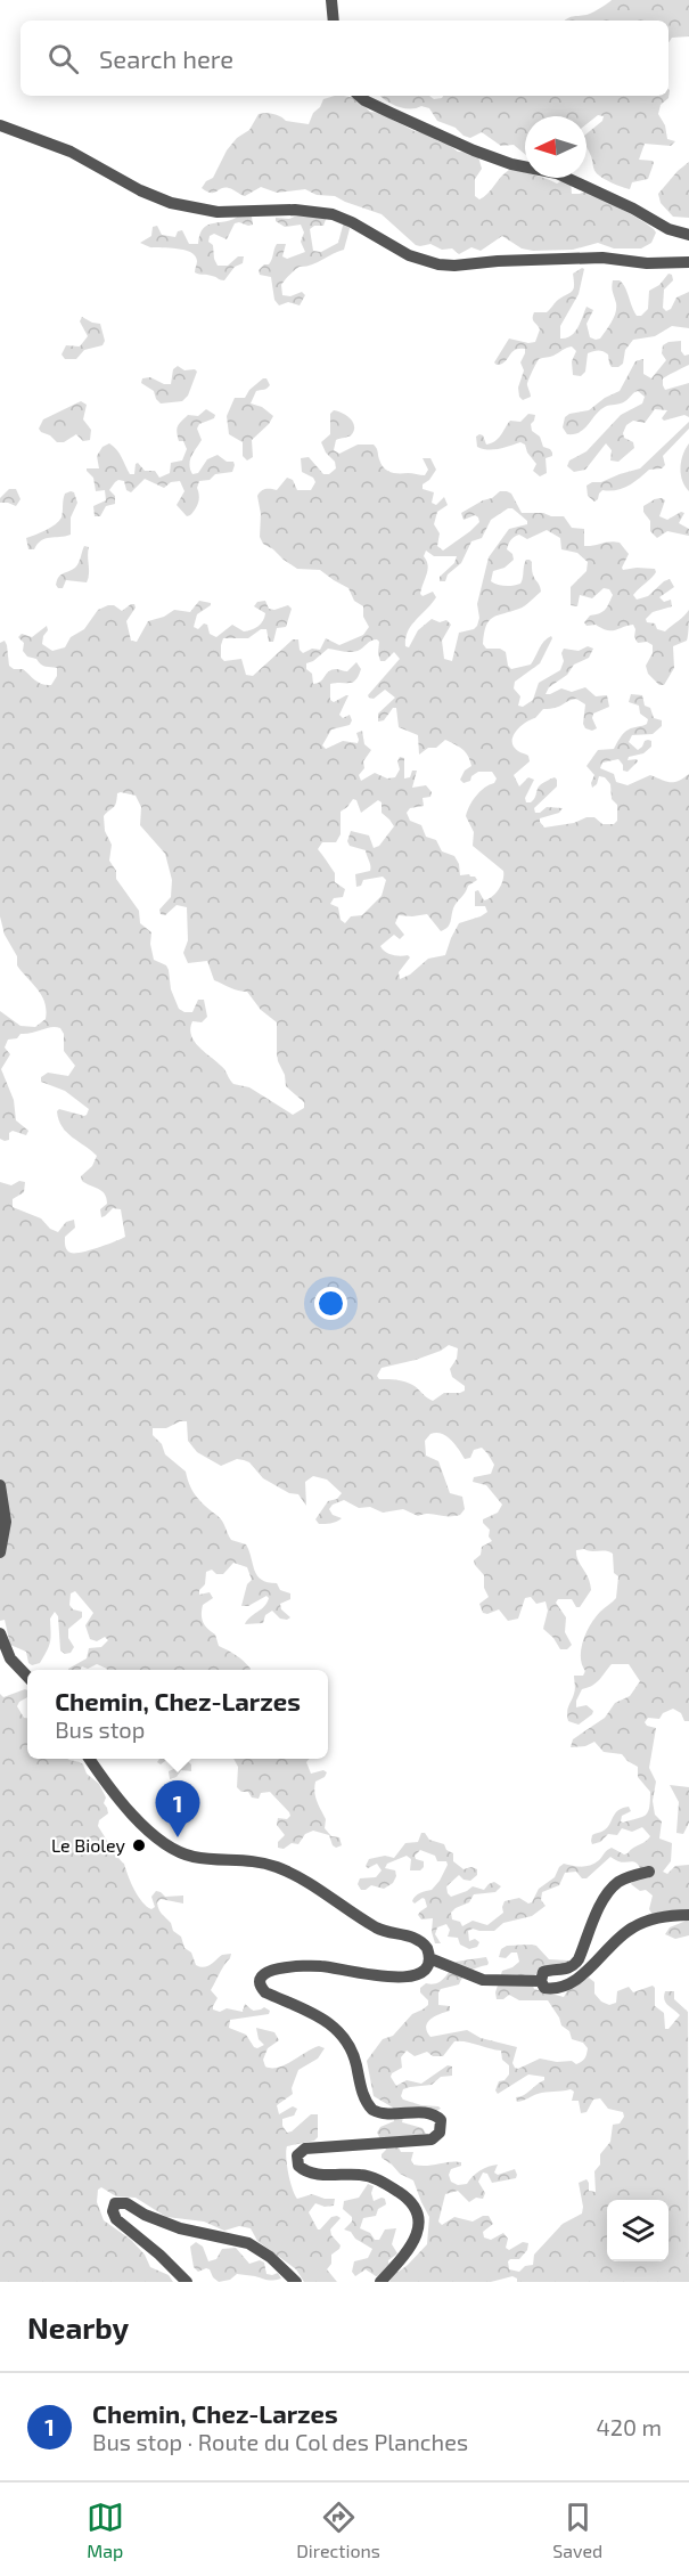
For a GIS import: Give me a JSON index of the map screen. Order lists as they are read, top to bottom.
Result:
{
  "places": ["Le Bioley"],
  "north": "left",
  "page": {
    "search": "Search here",
    "popup": ["Chemin, Chez-Larzes", "Bus stop"],
    "pins": "1",
    "heading": "Nearby",
    "list": [
      {
        "mark": "1",
        "name": "Chemin, Chez-Larzes",
        "note": "Bus stop · Route du Col des Planches",
        "value": "420 m"
      }
    ],
    "nav": ["Map", "Directions", "Saved"]
  }
}
